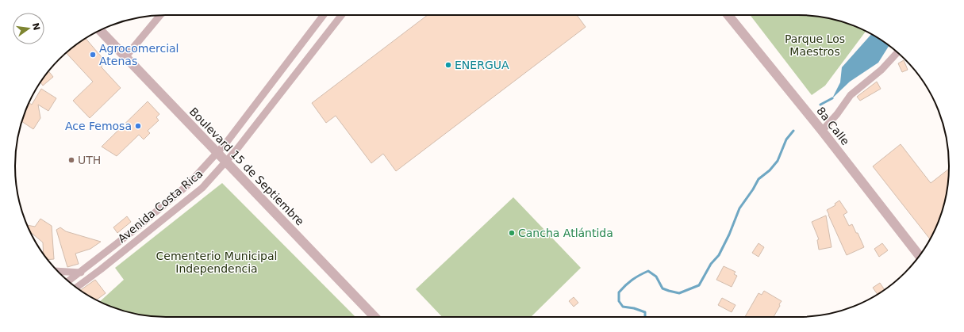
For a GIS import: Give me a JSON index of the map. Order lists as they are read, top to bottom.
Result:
{
  "streets": {
    "street": ["8a Calle", "Boulevard 15 de Septiembre", "Avenida Costa Rica"]
  },
  "crossings": [
    ["Boulevard 15 de Septiembre", "Avenida Costa Rica"]
  ],
  "parks": ["Parque Los Maestros", "Cementerio Municipal Independencia"],
  "places": [
    "Agrocomercial Atenas",
    "ENERGUA",
    "Ace Femosa",
    "UTH",
    "Cancha Atlántida"
  ],
  "north": "right"
}
